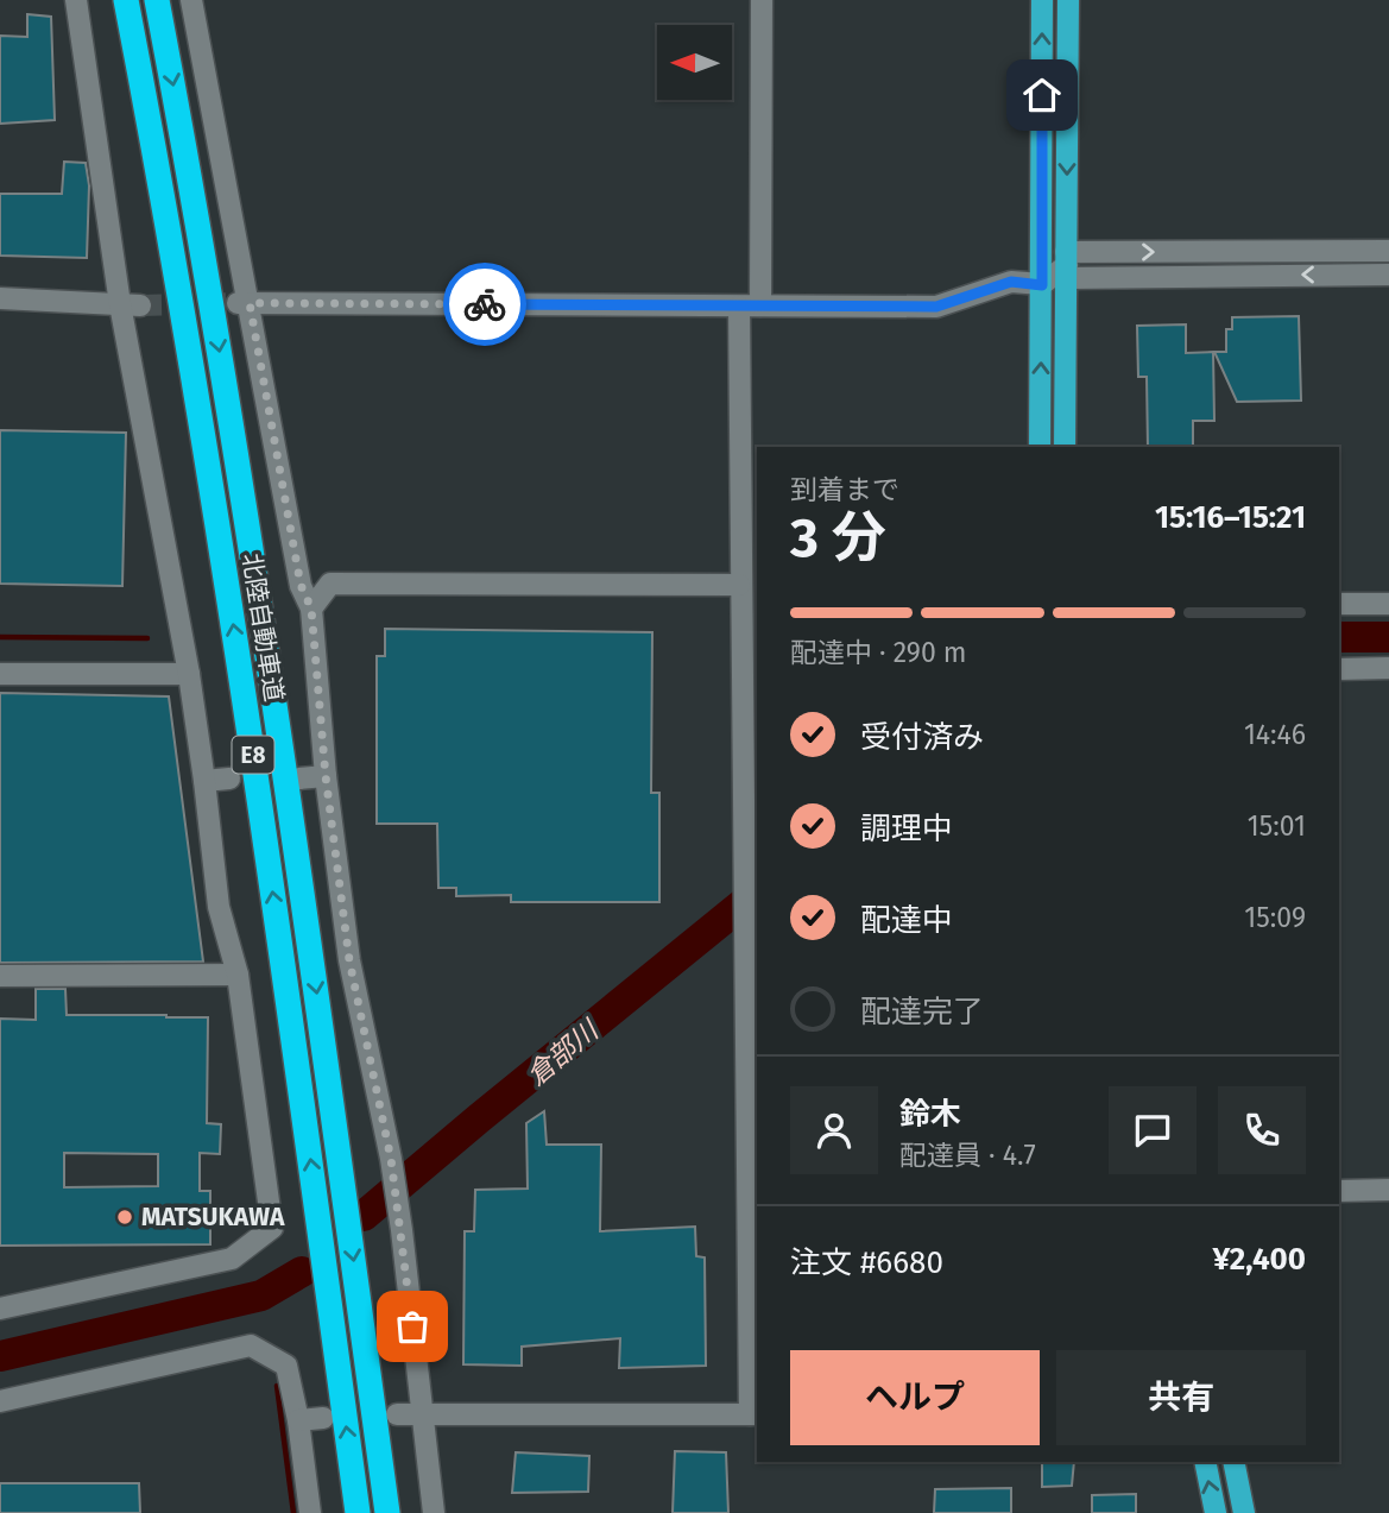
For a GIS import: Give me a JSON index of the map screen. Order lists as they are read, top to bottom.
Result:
{
  "streets": {
    "highway": ["北陸自動車道", "E8"]
  },
  "water": ["倉部川"],
  "places": ["MATSUKAWA"],
  "north": "left",
  "page": {
    "heading": ["3 分", "到着まで", "15:16–15:21"],
    "panel": [
      "鈴木",
      "配達員 · 4.7",
      "注文 #6680",
      "¥2,400"
    ],
    "bar": "配達中 · 290 m",
    "list": [
      ["受付済み", "14:46"],
      ["調理中", "15:01"],
      ["配達中", "15:09"],
      "配達完了"
    ],
    "buttons": ["ヘルプ", "共有"]
  }
}
